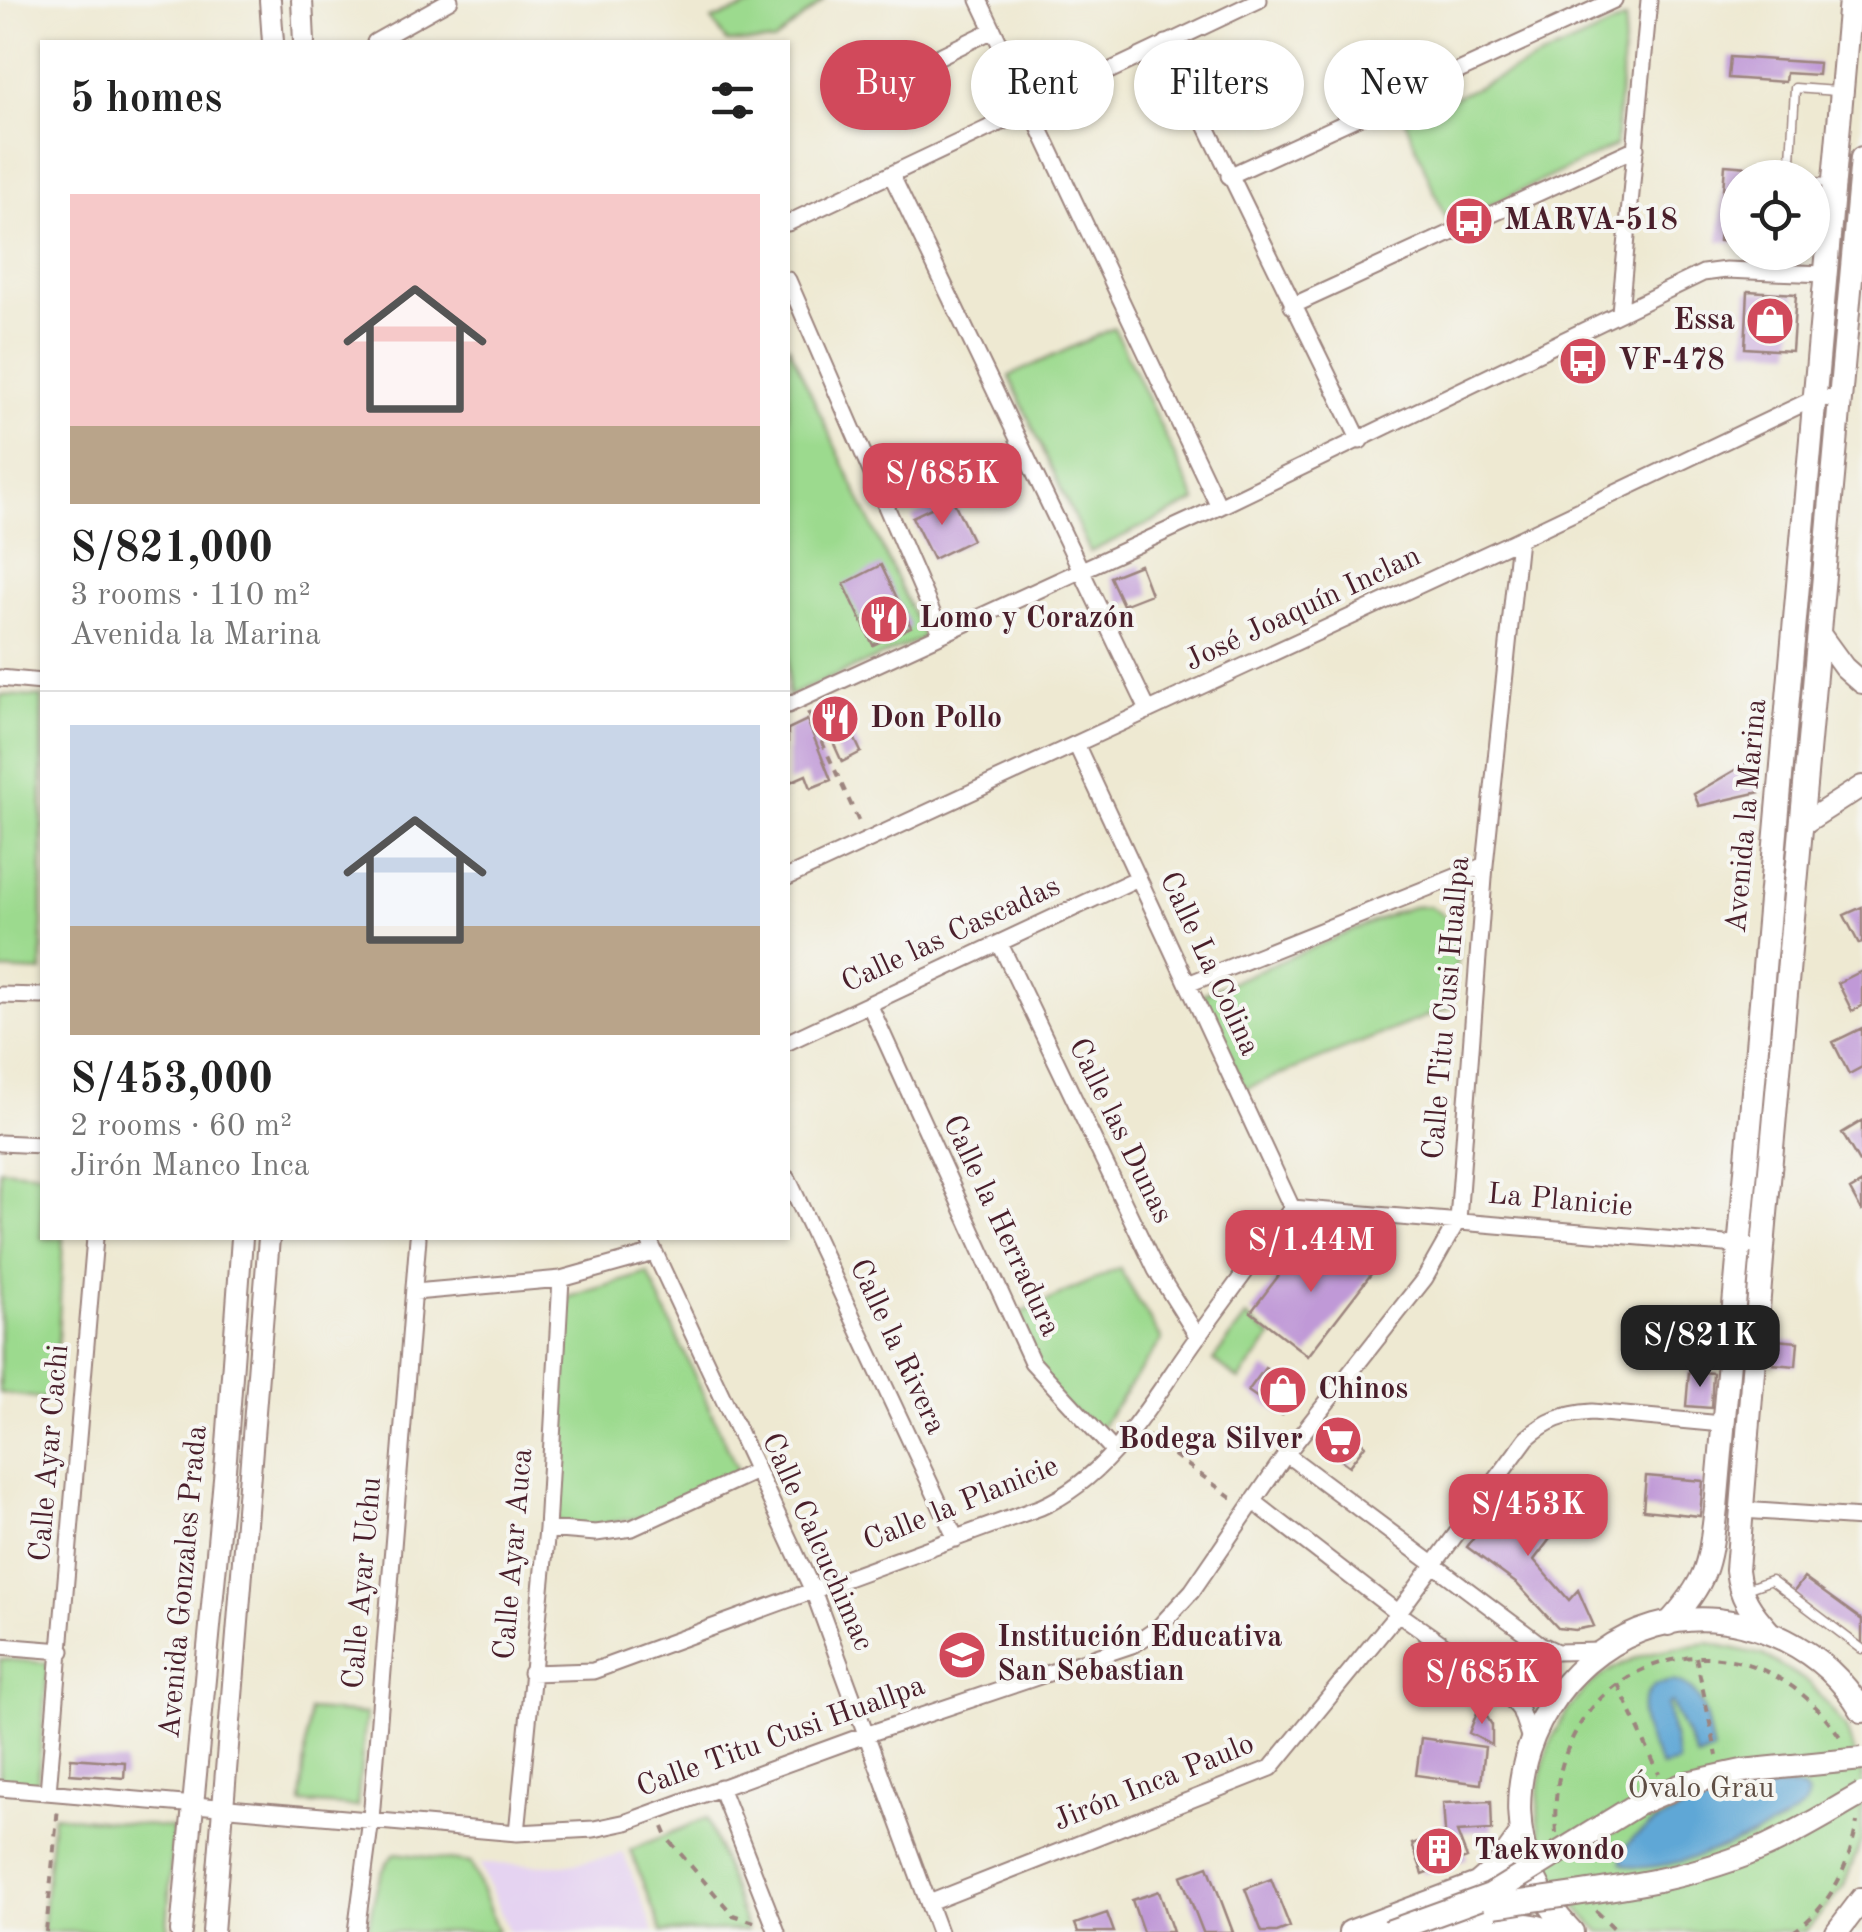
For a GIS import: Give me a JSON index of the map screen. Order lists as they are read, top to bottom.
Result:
{
  "streets": {
    "main road": ["Avenida la Marina"],
    "street": [
      "José Joaquín Inclan",
      "Calle las Cascadas",
      "Calle La Colina",
      "Calle Titu Cusi Huallpa",
      "Calle las Dunas",
      "La Planicie",
      "Calle la Herradura",
      "Calle la Rivera",
      "Calle Ayar Cachi",
      "Calle la Planicie",
      "Calle Calcuchimac",
      "Calle Ayar Auca",
      "Avenida Gonzales Prada",
      "Calle Ayar Uchu",
      "Jirón Inca Paulo"
    ]
  },
  "crossings": [
    ["José Joaquín Inclan", "Avenida la Marina"],
    ["José Joaquín Inclan", "Calle La Colina"],
    ["José Joaquín Inclan", "Calle Titu Cusi Huallpa"],
    ["Avenida la Marina", "La Planicie"],
    ["Avenida la Marina", "Jirón Inca Paulo"],
    ["Calle las Cascadas", "Calle La Colina"],
    ["Calle las Cascadas", "Calle las Dunas"],
    ["Calle las Cascadas", "Calle la Herradura"],
    ["Calle La Colina", "La Planicie"],
    ["Calle La Colina", "Calle la Planicie"],
    ["Calle Titu Cusi Huallpa", "La Planicie"],
    ["Calle Titu Cusi Huallpa", "Calle Ayar Cachi"],
    ["Calle Titu Cusi Huallpa", "Calle Calcuchimac"],
    ["Calle Titu Cusi Huallpa", "Calle Ayar Auca"],
    ["Calle Titu Cusi Huallpa", "Avenida Gonzales Prada"],
    ["Calle Titu Cusi Huallpa", "Calle Ayar Uchu"],
    ["Calle las Dunas", "Calle la Planicie"],
    ["La Planicie", "Calle la Planicie"],
    ["Calle la Herradura", "Calle la Planicie"],
    ["Calle la Rivera", "Calle la Planicie"],
    ["Calle la Planicie", "Calle Calcuchimac"],
    ["Calle la Planicie", "Calle Ayar Auca"],
    ["Calle Calcuchimac", "Jirón Inca Paulo"]
  ],
  "parks": ["Óvalo Grau"],
  "places": {
    "bus stop": ["MARVA-518", "VF-478"],
    "shop": ["Essa", "Chinos"],
    "restaurant": ["Lomo y Corazón", "Don Pollo"],
    "supermarket": ["Bodega Silver"],
    "school or university": ["Institución Educativa San Sebastian"],
    "building": ["Taekwondo"]
  },
  "page": {
    "chip": [
      "Buy",
      "Rent",
      "Filters",
      "New"
    ],
    "heading": "5 homes",
    "list": [
      {
        "name": "S/821,000",
        "note": "3 rooms · 110 m² · Avenida la Marina"
      },
      {
        "name": "S/453,000",
        "note": "2 rooms · 60 m² · Jirón Manco Inca"
      }
    ],
    "price": [
      "S/685K",
      "S/1.44M",
      "S/821K",
      "S/453K",
      "S/685K"
    ]
  }
}
